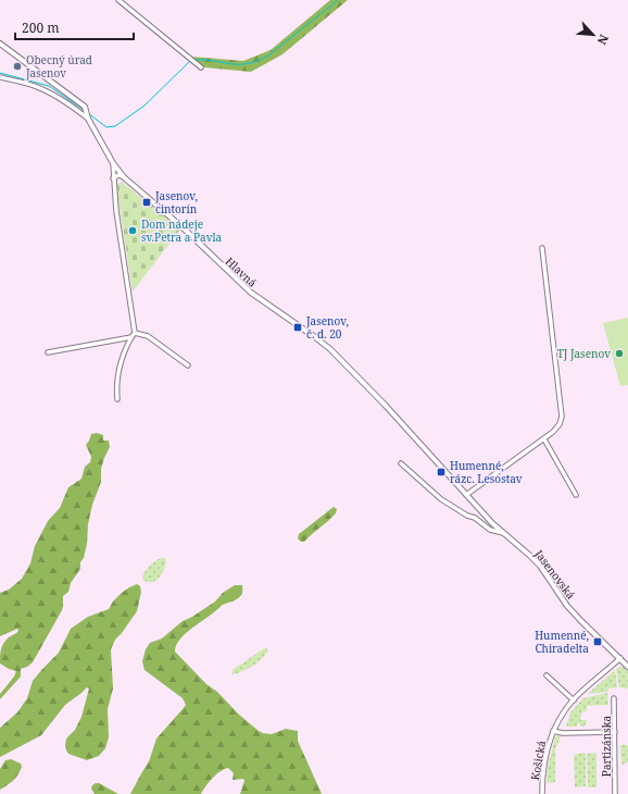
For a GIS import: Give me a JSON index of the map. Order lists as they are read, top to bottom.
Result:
{
  "streets": {
    "street": [
      "Hlavná",
      "Jasenovská",
      "Partizánska",
      "Košická"
    ]
  },
  "crossings": [
    ["Hlavná", "Jasenovská"],
    ["Jasenovská", "Košická"],
    ["Partizánska", "Košická"]
  ],
  "places": {
    "other": ["Obecný úrad Jasenov", "Dom nádeje sv.Petra a Pavla", "TJ Jasenov"],
    "transit": [
      "Jasenov, cintorín",
      "Jasenov, č. d. 20",
      "Humenné, rázc. Lesostav",
      "Humenné, Chiradelta"
    ]
  },
  "scale_bar": "200 m",
  "north": "bottom right"
}
